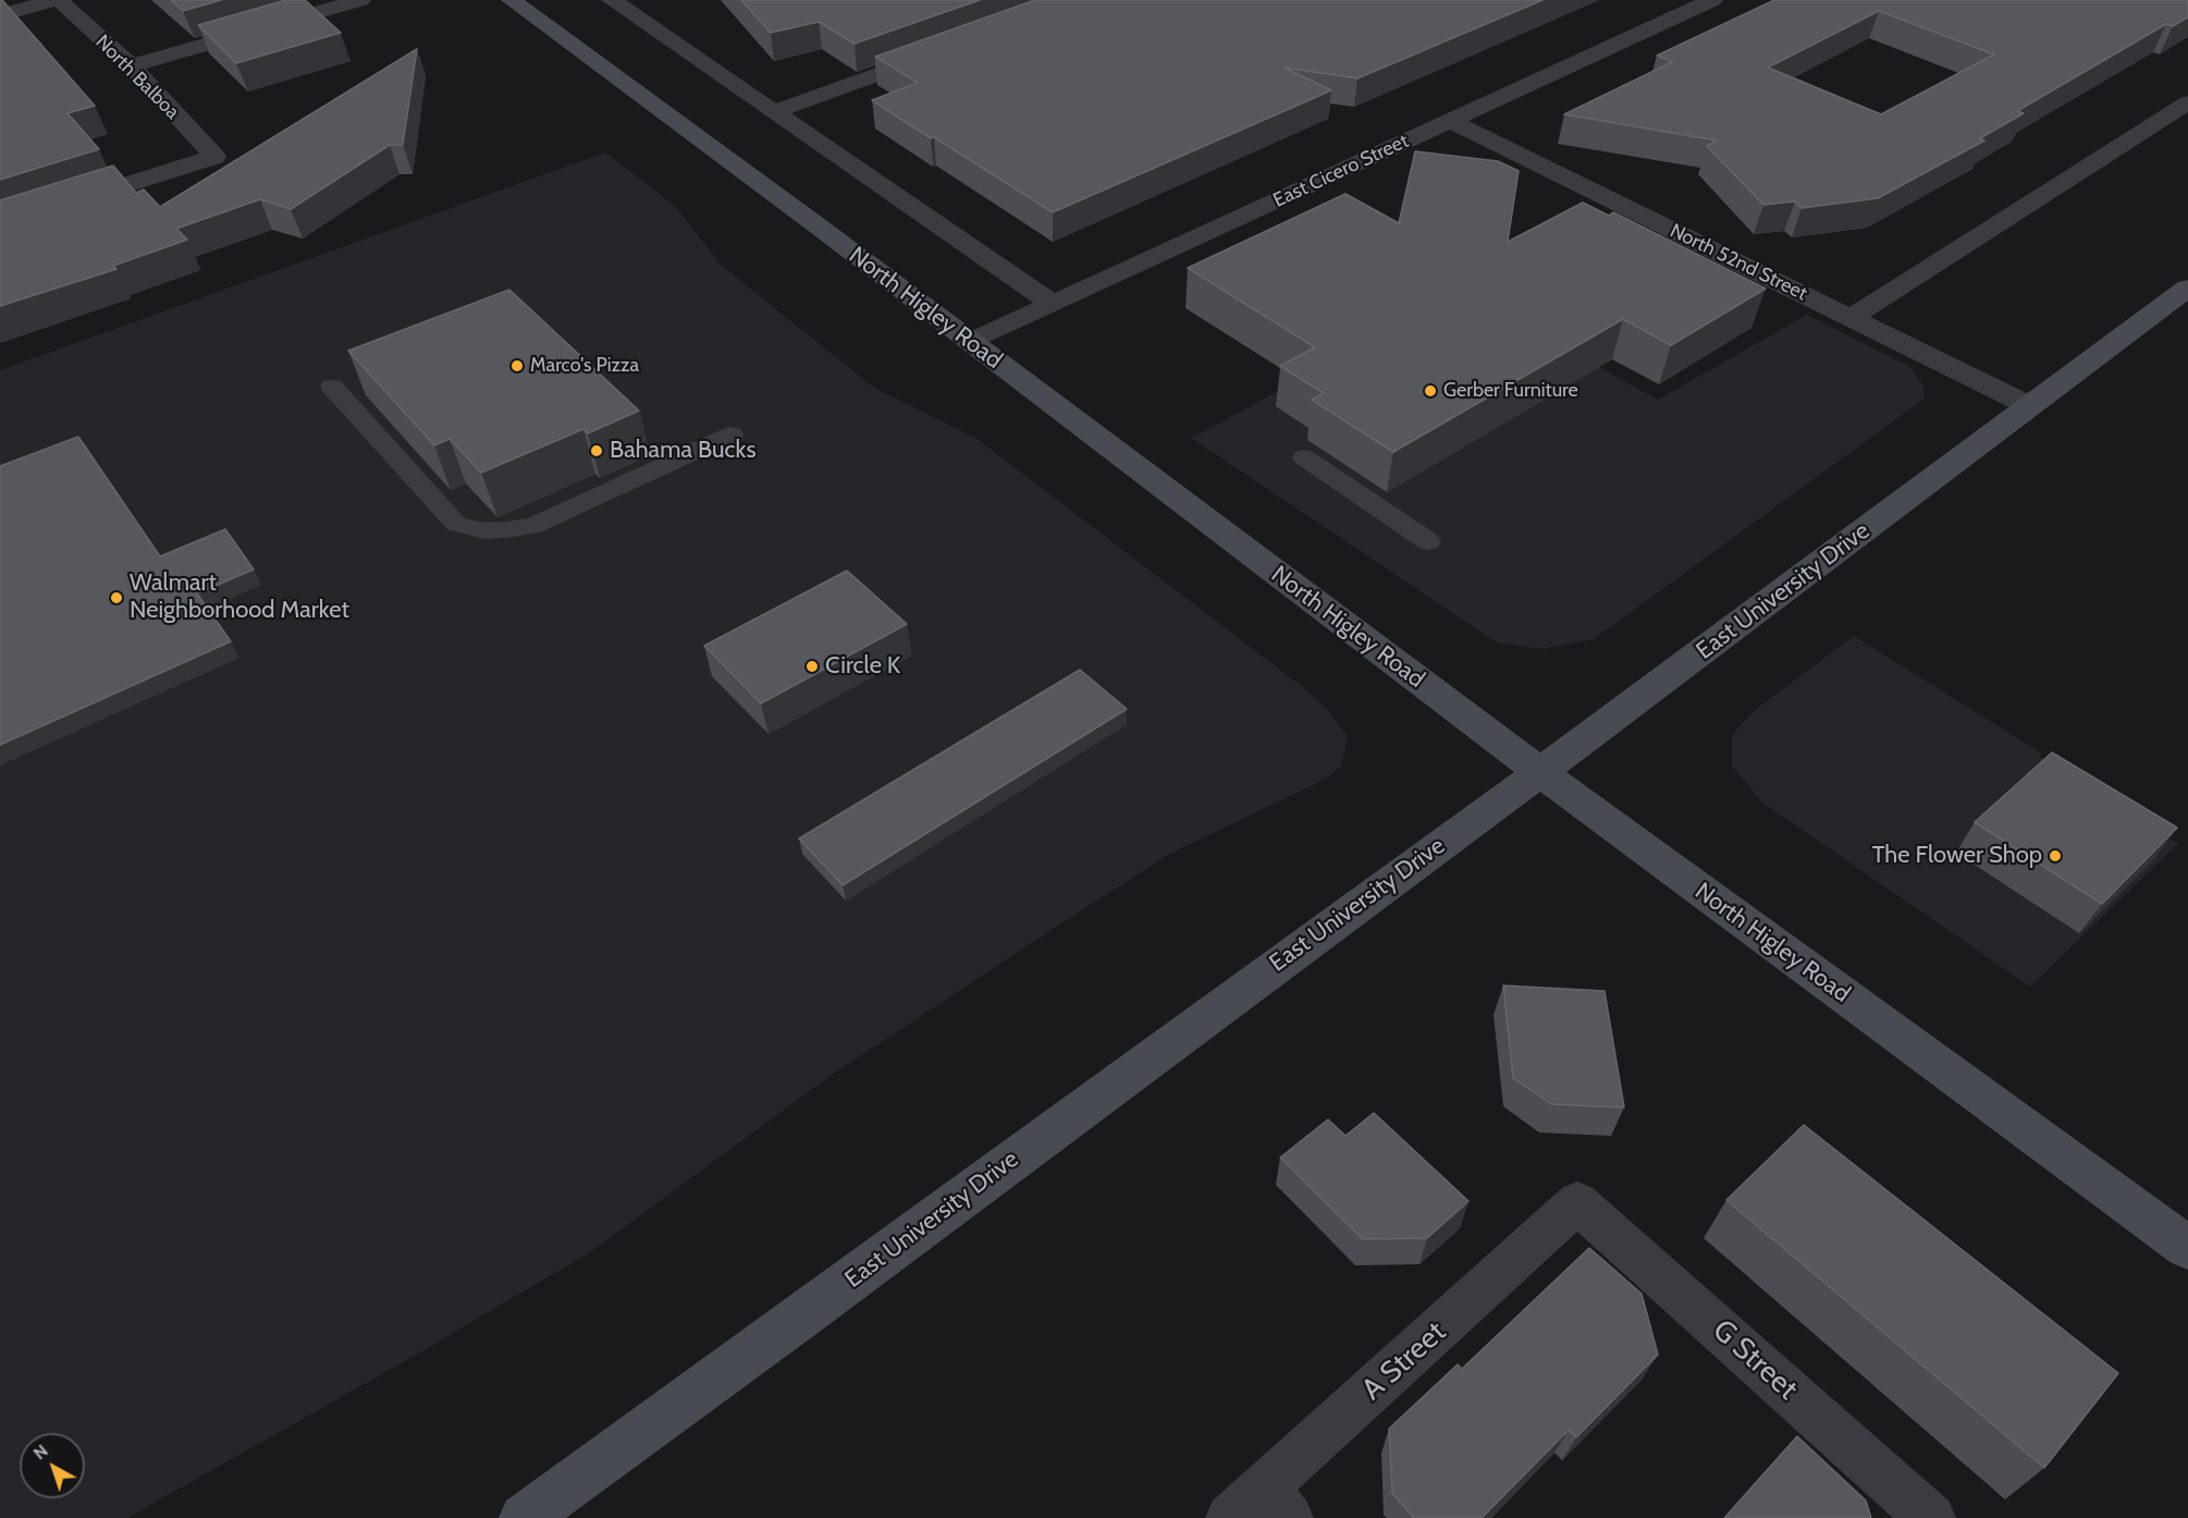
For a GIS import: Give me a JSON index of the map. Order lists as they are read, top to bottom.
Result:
{
  "streets": {
    "main road": ["North Higley Road", "East University Drive"],
    "street": [
      "North Balboa",
      "East Cicero Street",
      "North 52nd Street",
      "G Street",
      "A Street"
    ]
  },
  "crossings": [
    ["East Cicero Street", "North 52nd Street"],
    ["East Cicero Street", "North Higley Road"],
    ["North 52nd Street", "East University Drive"],
    ["North Higley Road", "East University Drive"],
    ["G Street", "A Street"]
  ],
  "places": [
    "Marco's Pizza",
    "Gerber Furniture",
    "Bahama Bucks",
    "Walmart Neighborhood Market",
    "Circle K",
    "The Flower Shop"
  ],
  "north": "top left"
}
